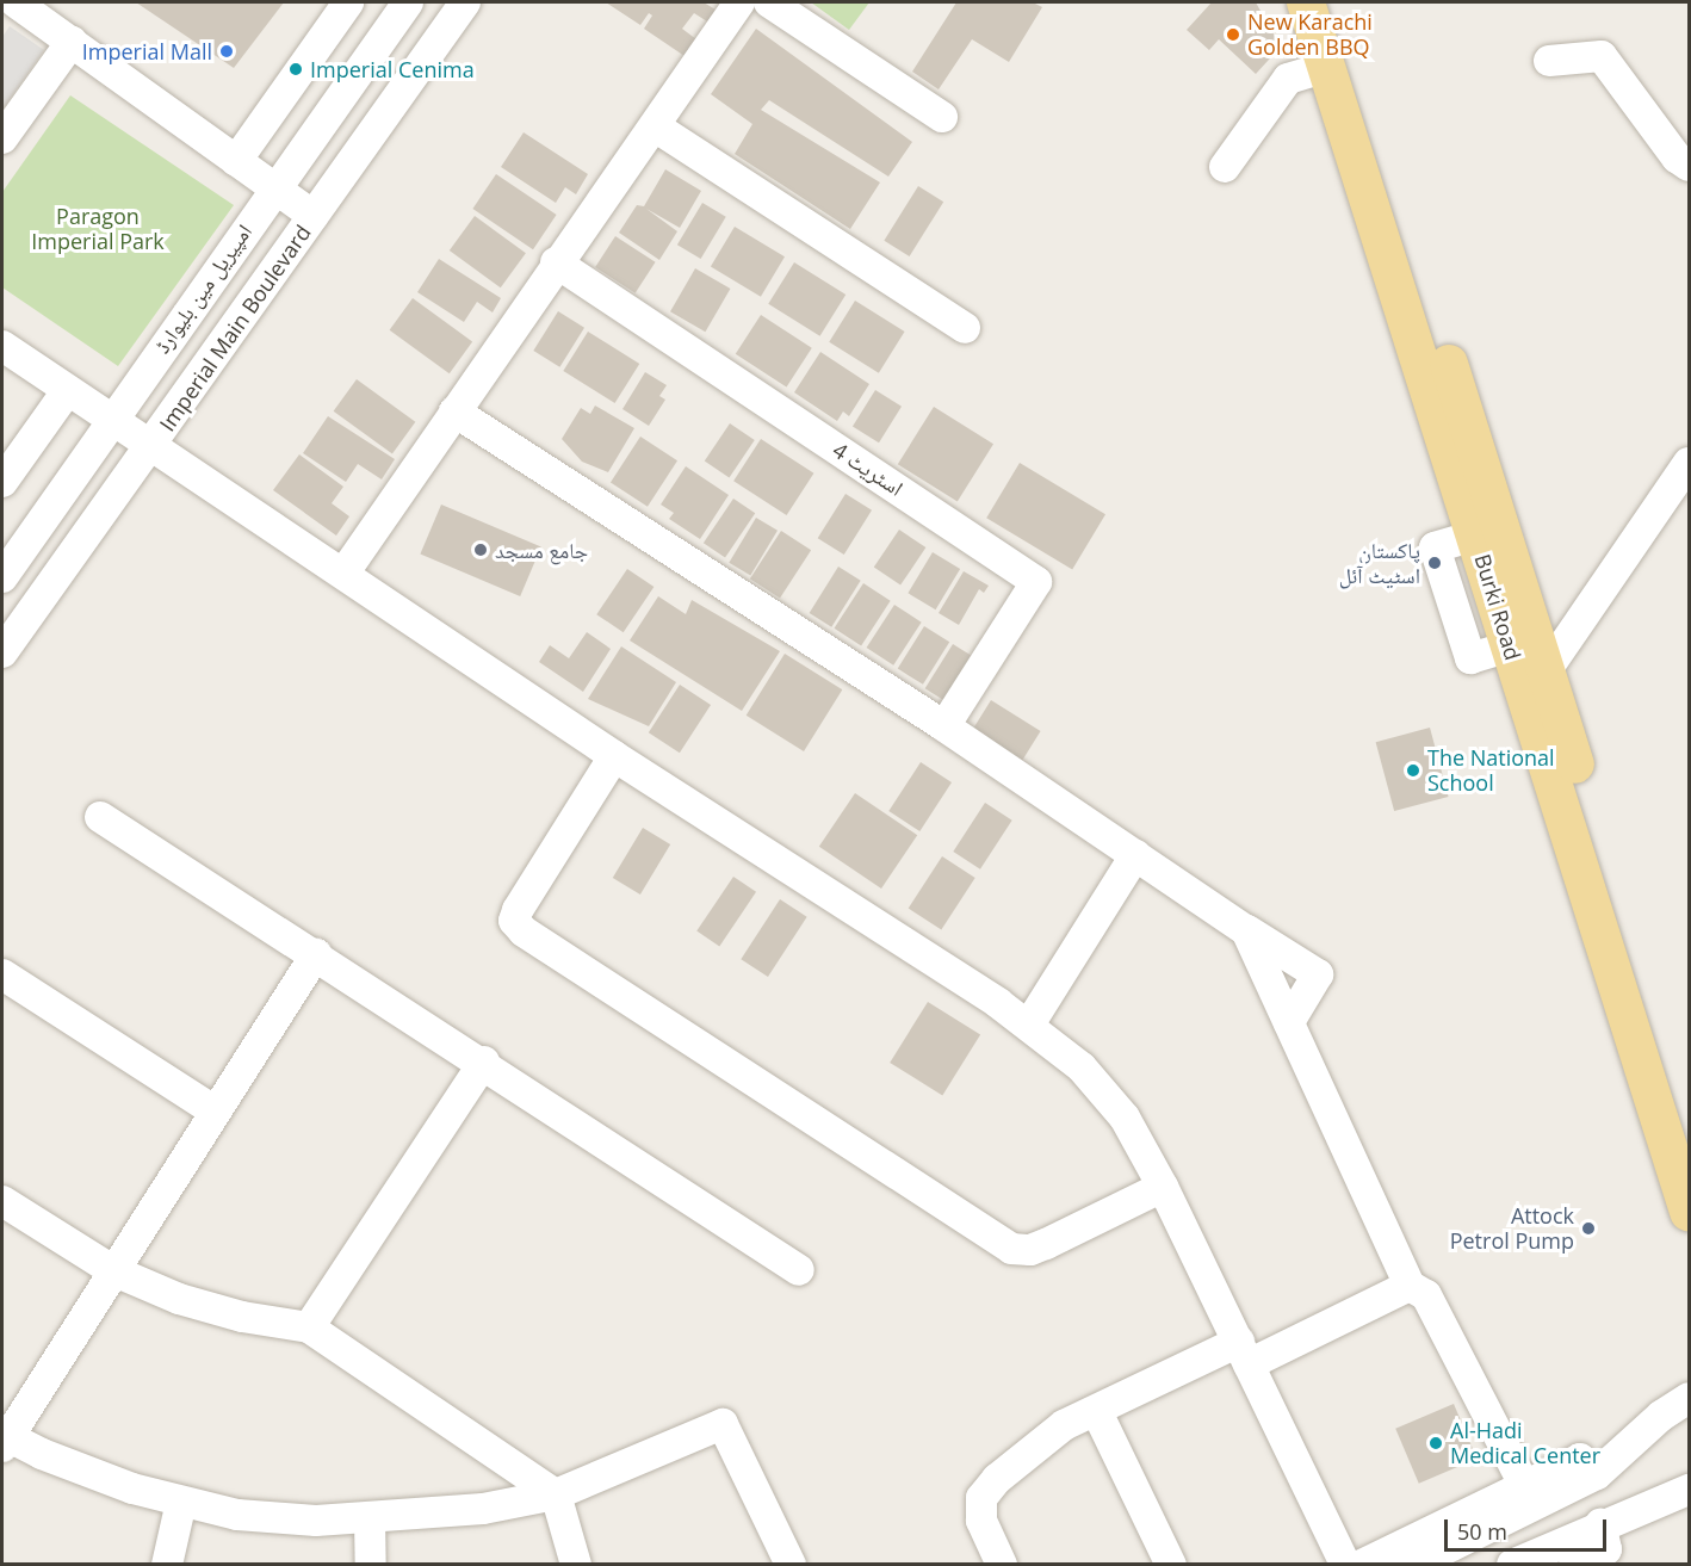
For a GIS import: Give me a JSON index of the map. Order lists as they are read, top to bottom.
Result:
{
  "streets": {
    "main road": ["Burki Road"],
    "street": ["امپیریل مین بلیوارڈ", "Imperial Main Boulevard", "اسٹریٹ 4"]
  },
  "parks": ["Paragon Imperial Park"],
  "places": [
    "New Karachi Golden BBQ",
    "Imperial Mall",
    "Imperial Cenima",
    "جامع مسجد",
    "پاکستان اسٹیٹ آئل",
    "The National School",
    "Attock Petrol Pump",
    "Al-Hadi Medical Center"
  ],
  "scale_bar": "50 m"
}
